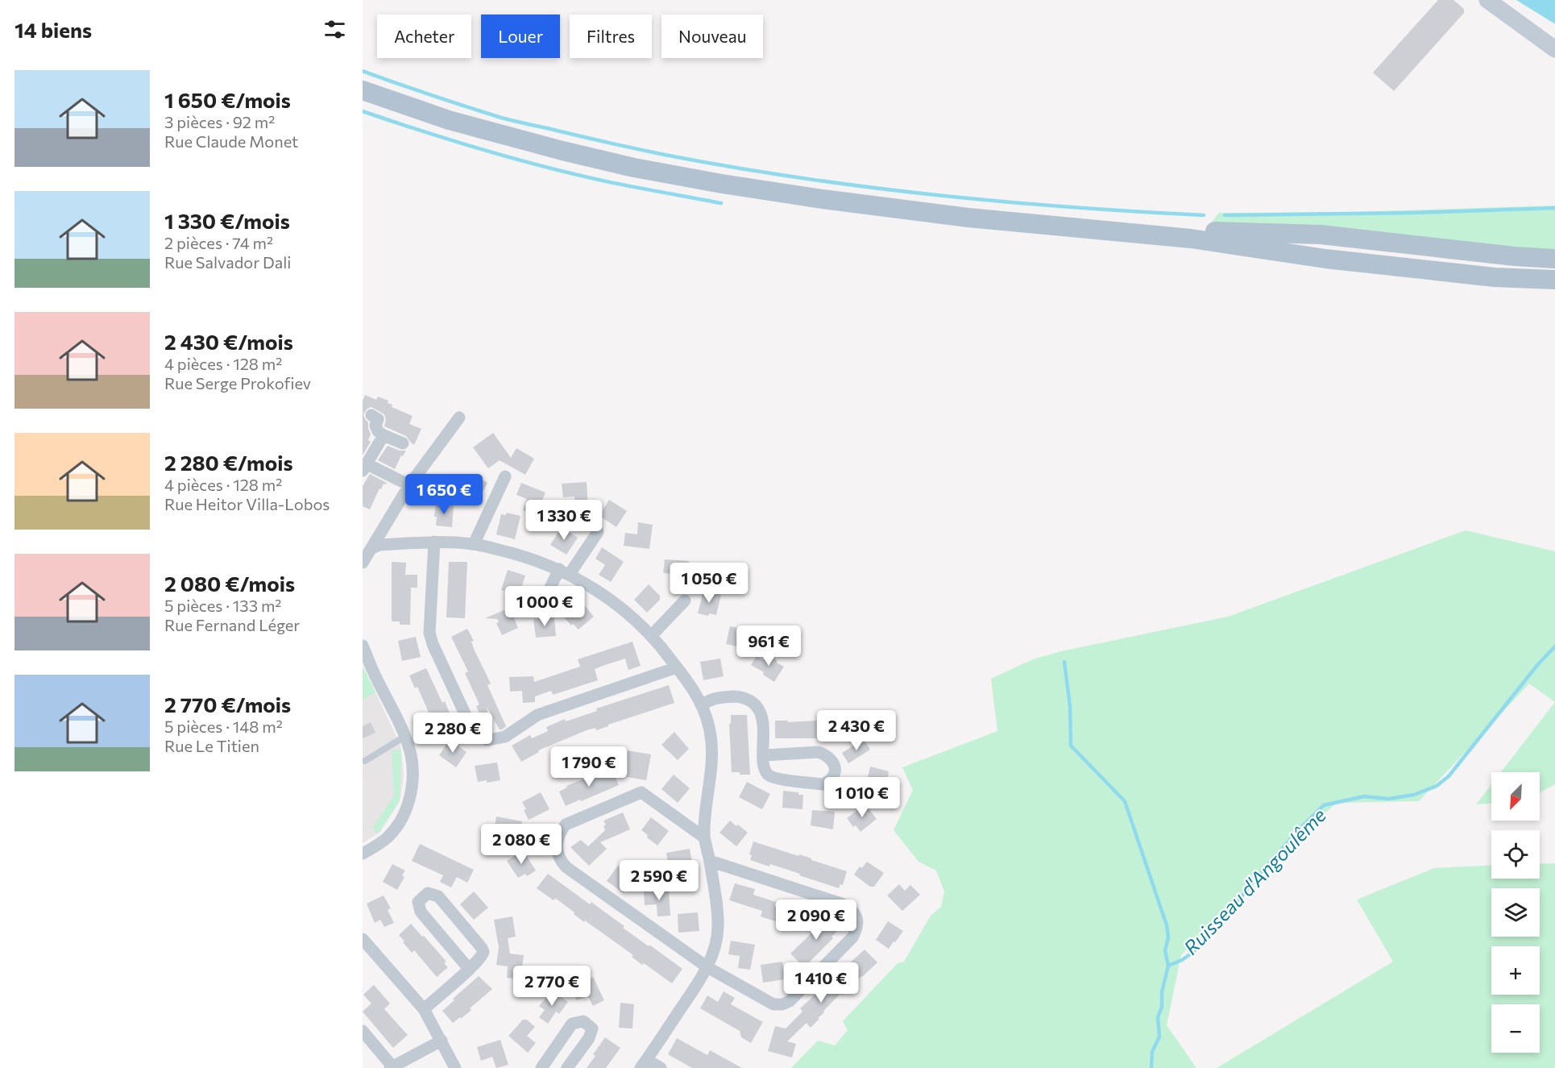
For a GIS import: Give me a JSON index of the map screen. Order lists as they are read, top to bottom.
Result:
{
  "water": ["Ruisseau d'Angoulême"],
  "north": "bottom left",
  "page": {
    "heading": "14 biens",
    "chip": [
      "Acheter",
      "Louer",
      "Filtres",
      "Nouveau"
    ],
    "list": [
      {
        "name": "1 650 €/mois",
        "note": "3 pièces · 92 m² · Rue Claude Monet"
      },
      {
        "name": "1 330 €/mois",
        "note": "2 pièces · 74 m² · Rue Salvador Dali"
      },
      {
        "name": "2 430 €/mois",
        "note": "4 pièces · 128 m² · Rue Serge Prokofiev"
      },
      {
        "name": "2 280 €/mois",
        "note": "4 pièces · 128 m² · Rue Heitor Villa-Lobos"
      },
      {
        "name": "2 080 €/mois",
        "note": "5 pièces · 133 m² · Rue Fernand Léger"
      },
      {
        "name": "2 770 €/mois",
        "note": "5 pièces · 148 m² · Rue Le Titien"
      }
    ],
    "price": [
      "1 650 €",
      "1 330 €",
      "1 050 €",
      "1 000 €",
      "961 €",
      "2 430 €",
      "2 280 €",
      "1 790 €",
      "1 010 €",
      "2 080 €",
      "2 590 €",
      "2 090 €",
      "1 410 €",
      "2 770 €"
    ],
    "map_buttons": ["+", "−"]
  }
}
